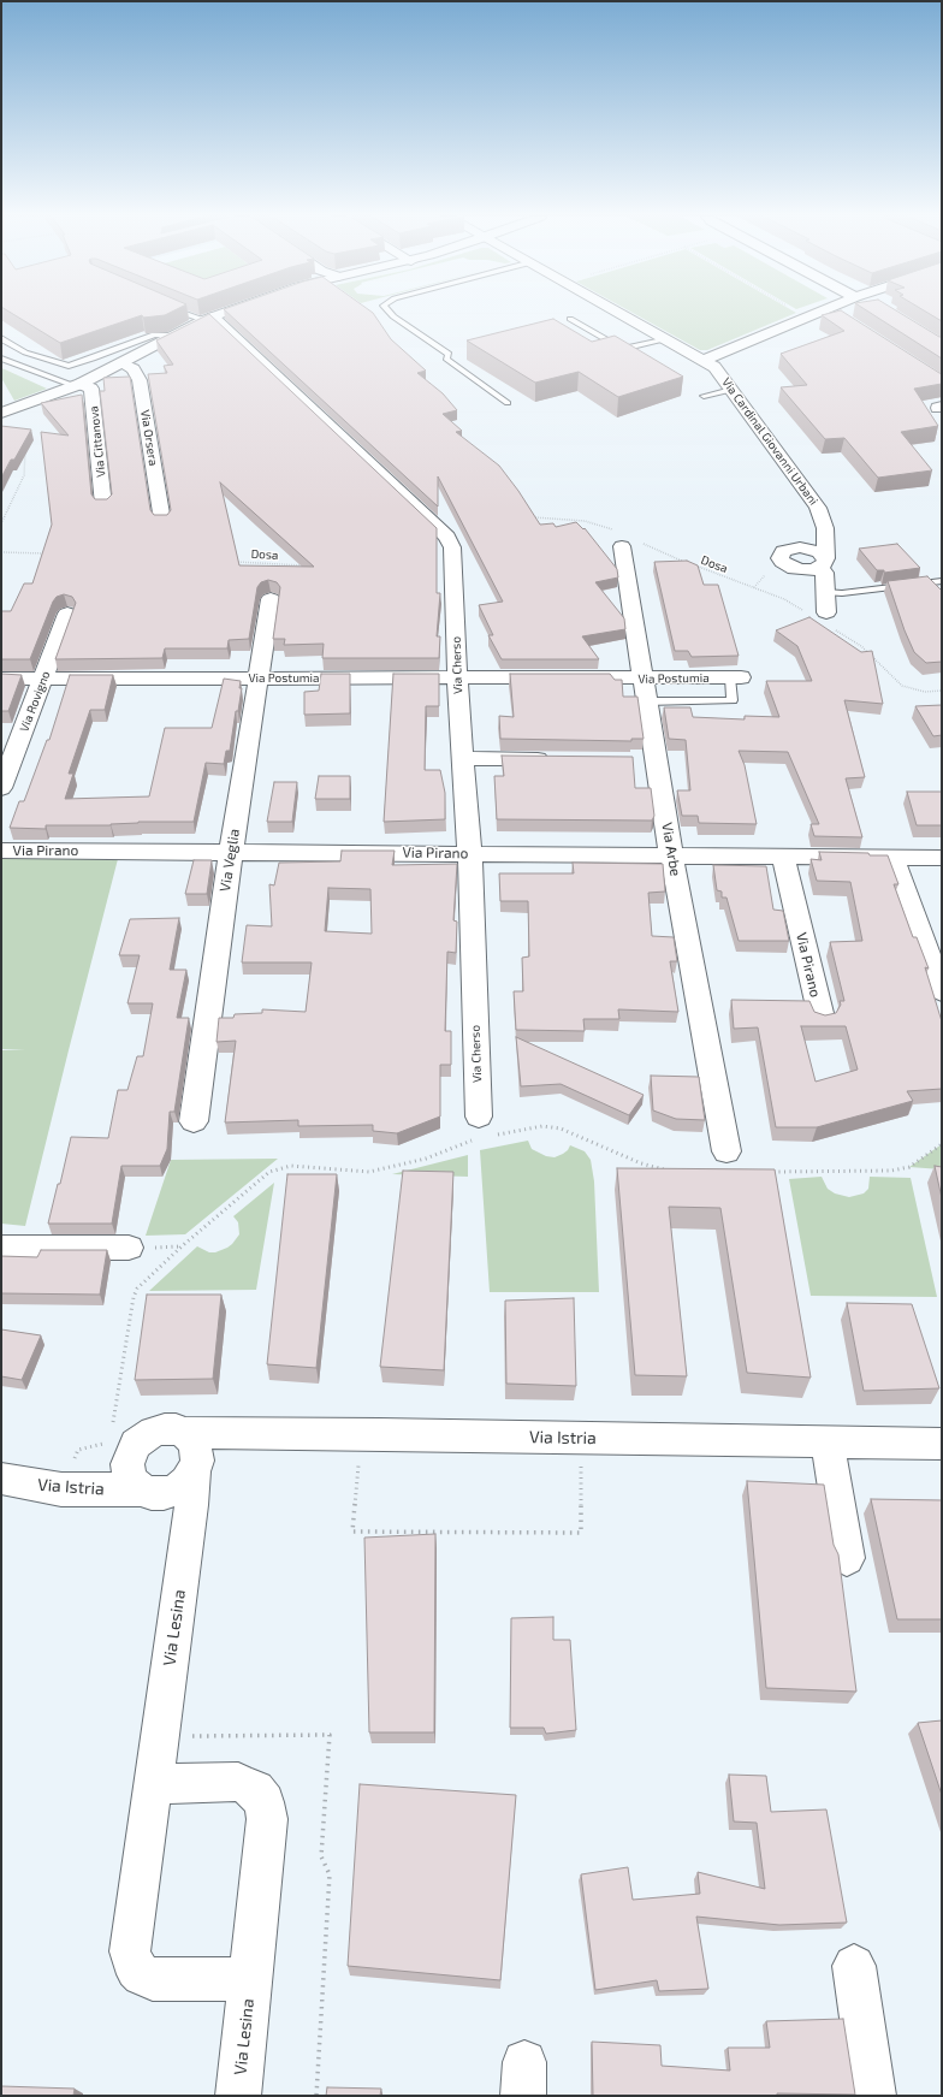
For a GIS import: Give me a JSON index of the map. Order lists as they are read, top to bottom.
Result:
{
  "streets": {
    "street": [
      "Via Orsera",
      "Via Cittanova",
      "Via Cardinal Giovanni Urbani",
      "Via Cherso",
      "Via Postumia",
      "Via Rovigno",
      "Via Arbe",
      "Via Pirano",
      "Via Veglia",
      "Via Istria",
      "Via Lesina"
    ],
    "path": ["Dosa"]
  },
  "crossings": [
    ["Dosa", "Via Arbe"],
    ["Via Cherso", "Via Postumia"],
    ["Via Cherso", "Via Pirano"],
    ["Via Postumia", "Via Rovigno"],
    ["Via Postumia", "Via Arbe"],
    ["Via Postumia", "Via Veglia"],
    ["Via Arbe", "Via Pirano"],
    ["Via Pirano", "Via Veglia"],
    ["Via Istria", "Via Lesina"]
  ]
}
